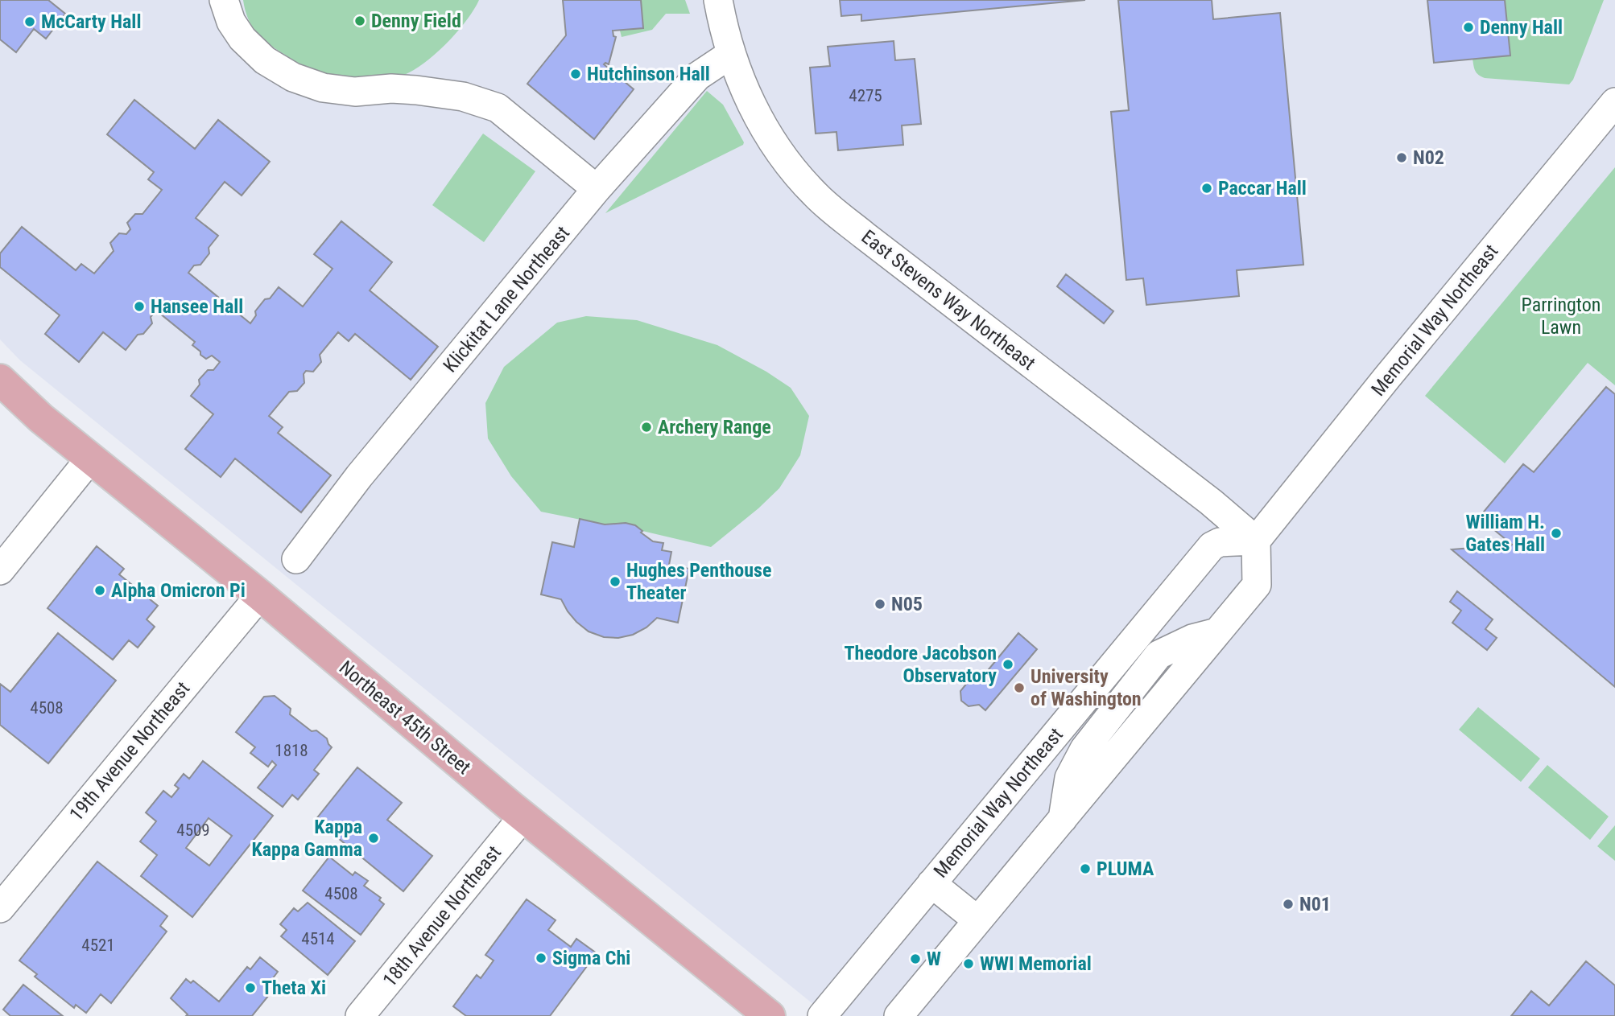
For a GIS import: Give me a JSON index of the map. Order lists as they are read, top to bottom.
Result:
{
  "streets": {
    "main road": ["Northeast 45th Street"],
    "street": [
      "Klickitat Lane Northeast",
      "East Stevens Way Northeast",
      "Memorial Way Northeast",
      "19th Avenue Northeast",
      "18th Avenue Northeast"
    ]
  },
  "crossings": [
    ["Klickitat Lane Northeast", "East Stevens Way Northeast"],
    ["East Stevens Way Northeast", "Memorial Way Northeast"],
    ["Northeast 45th Street", "19th Avenue Northeast"],
    ["Northeast 45th Street", "18th Avenue Northeast"]
  ],
  "parks": ["Parrington Lawn"],
  "places": [
    "Denny Field",
    "McCarty Hall",
    "Denny Hall",
    "Hutchinson Hall",
    "N02",
    "Paccar Hall",
    "Hansee Hall",
    "Archery Range",
    "William H. Gates Hall",
    "Hughes Penthouse Theater",
    "Alpha Omicron Pi",
    "N05",
    "Theodore Jacobson Observatory",
    "University of Washington",
    "Kappa Kappa Gamma",
    "PLUMA",
    "N01",
    "Sigma Chi",
    "W",
    "WWI Memorial",
    "Theta Xi"
  ],
  "house_numbers": [
    "4275",
    "4508",
    "1818",
    "4509",
    "4508",
    "4514",
    "4521"
  ]
}
